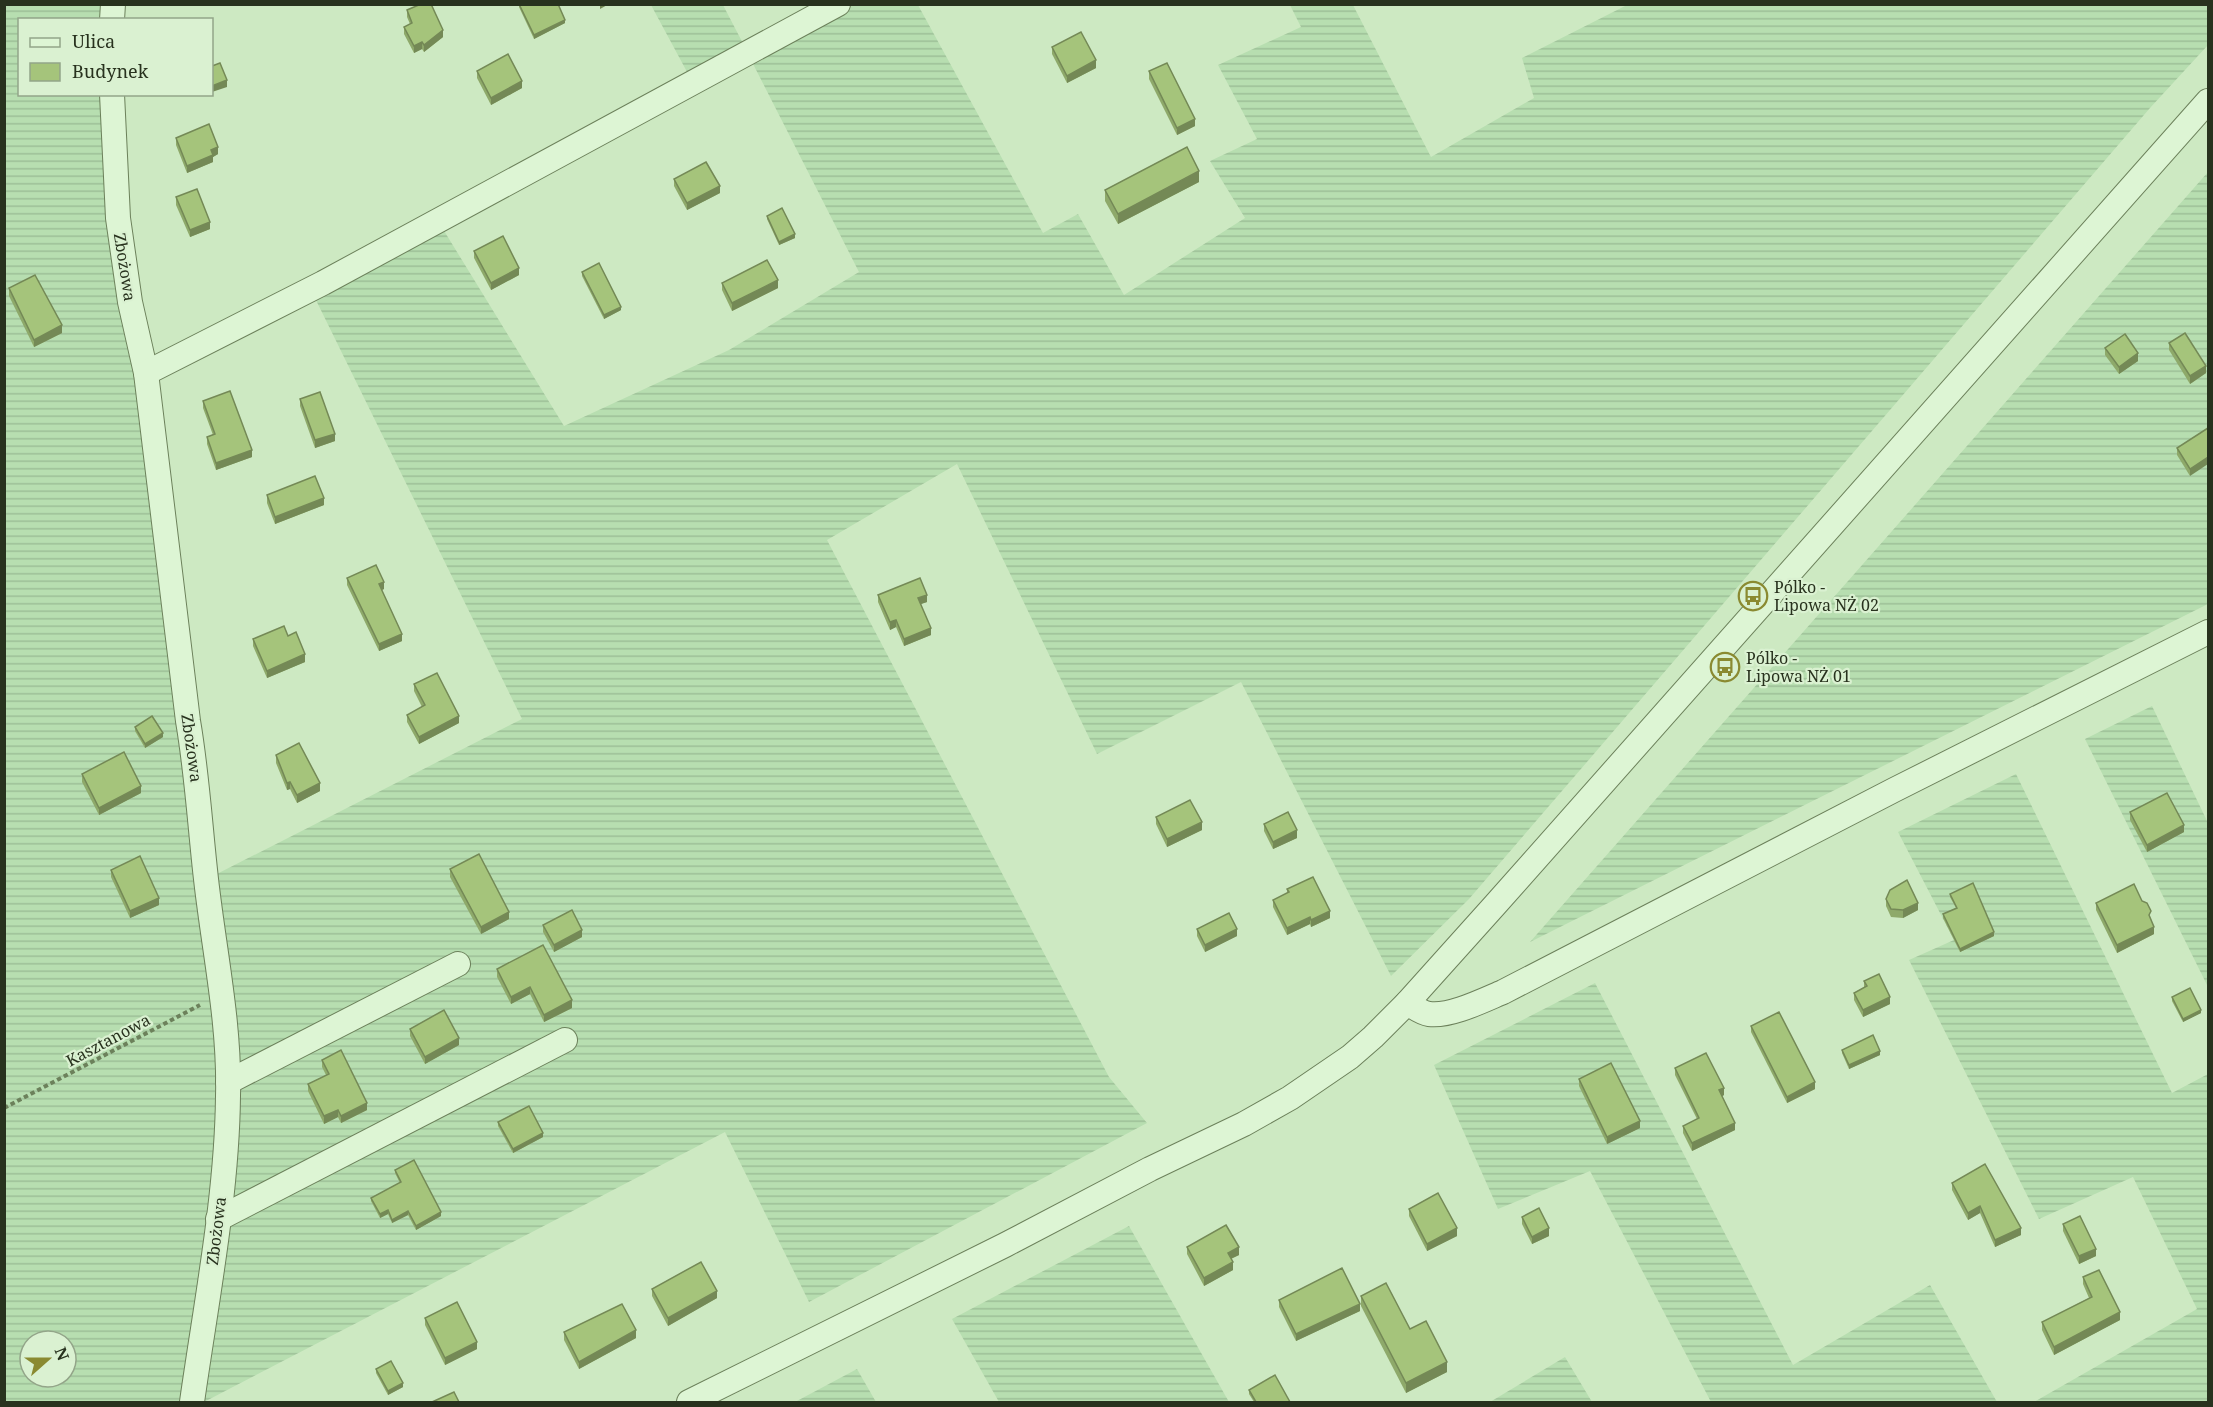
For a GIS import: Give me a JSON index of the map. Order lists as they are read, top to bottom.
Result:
{
  "streets": {
    "street": ["Zbożowa"],
    "path": ["Kasztanowa"]
  },
  "crossings": [
    ["Zbożowa", "Kasztanowa"]
  ],
  "places": {
    "bus stop": ["Pólko - Lipowa NŻ 02", "Pólko - Lipowa NŻ 01"]
  },
  "legend": ["Ulica", "Budynek"],
  "north": "right"
}
